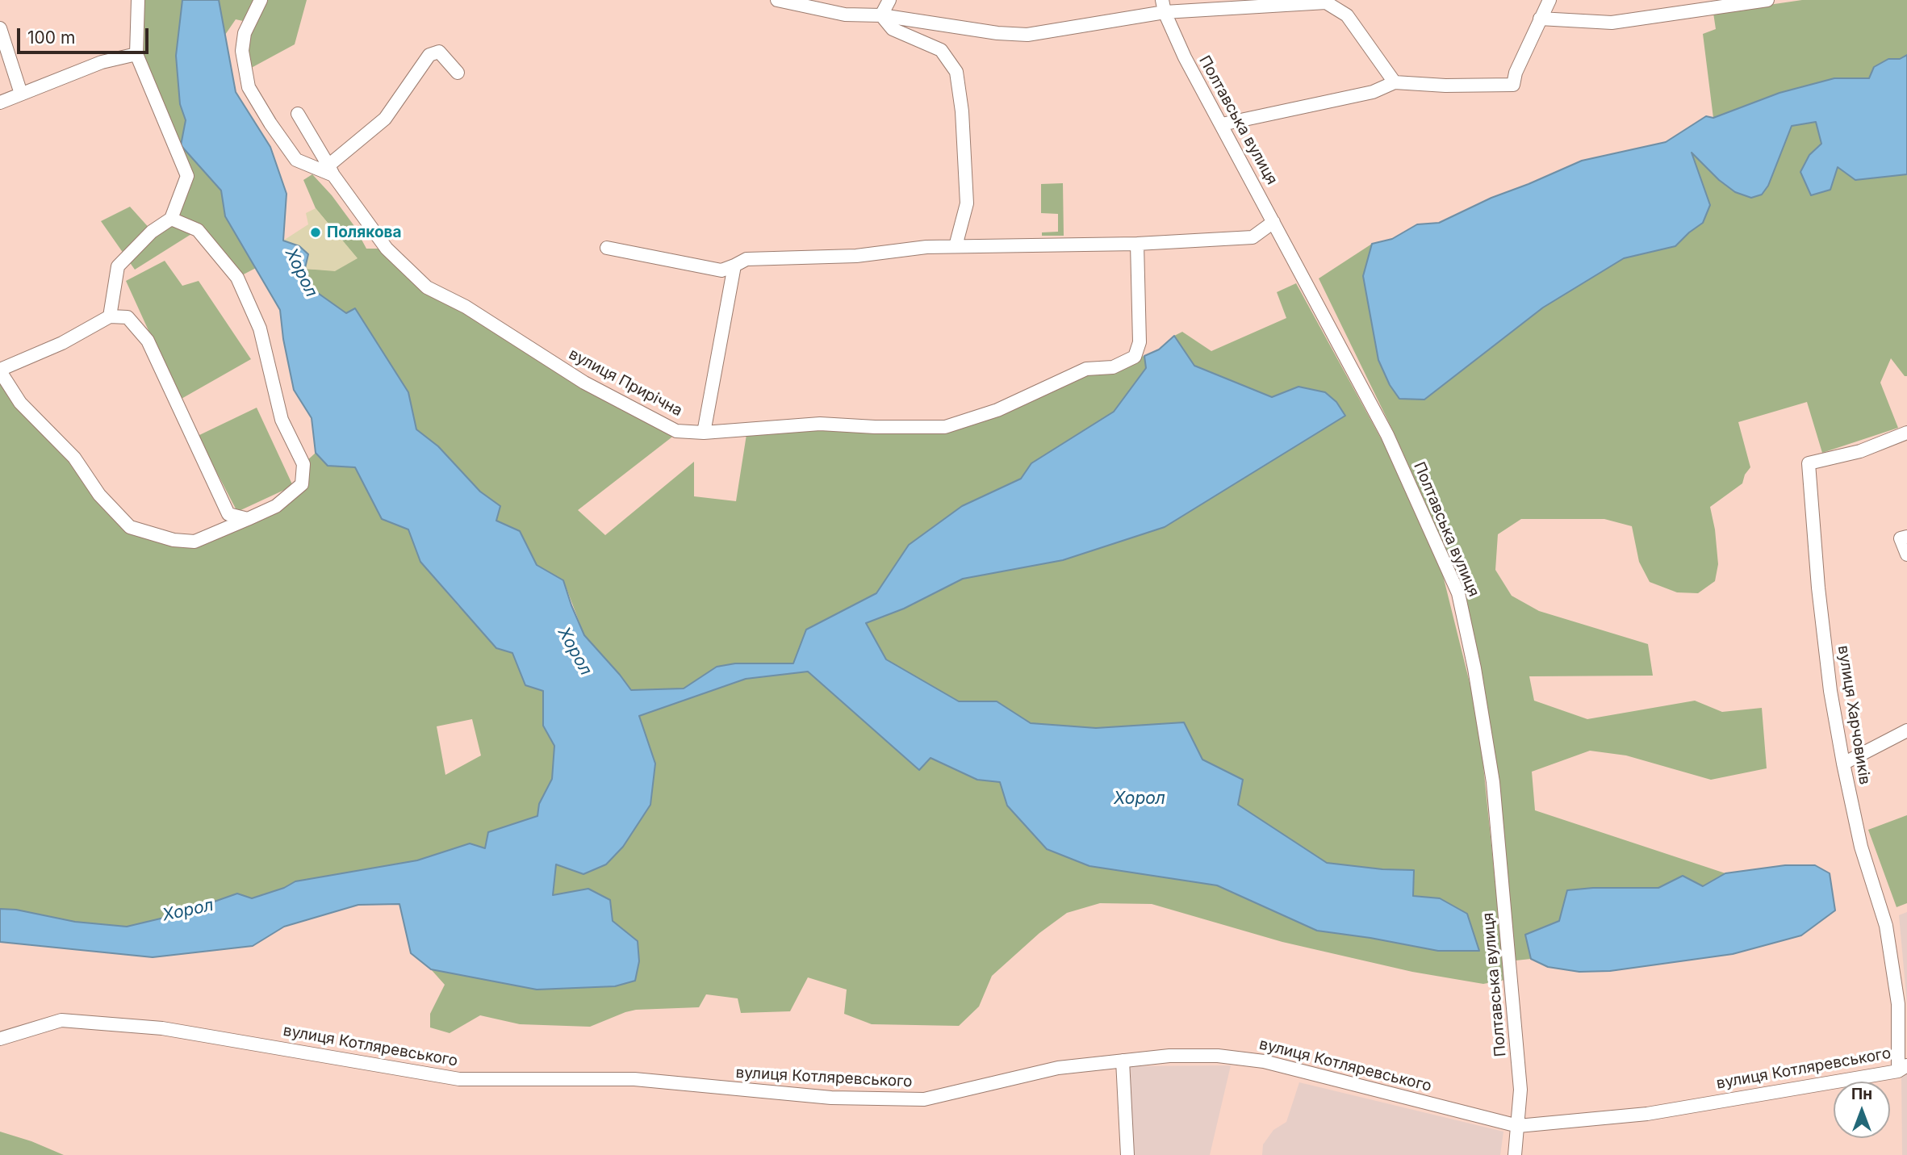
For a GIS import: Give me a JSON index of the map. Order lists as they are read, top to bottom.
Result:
{
  "streets": {
    "street": [
      "Полтавська вулиця",
      "вулиця Прирічна",
      "вулиця Харчовиків",
      "вулиця Котляревського"
    ]
  },
  "crossings": [
    ["Полтавська вулиця", "вулиця Котляревського"],
    ["вулиця Харчовиків", "вулиця Котляревського"]
  ],
  "water": ["Хорол"],
  "places": ["Полякова"],
  "scale_bar": "100 m",
  "north": "top"
}
